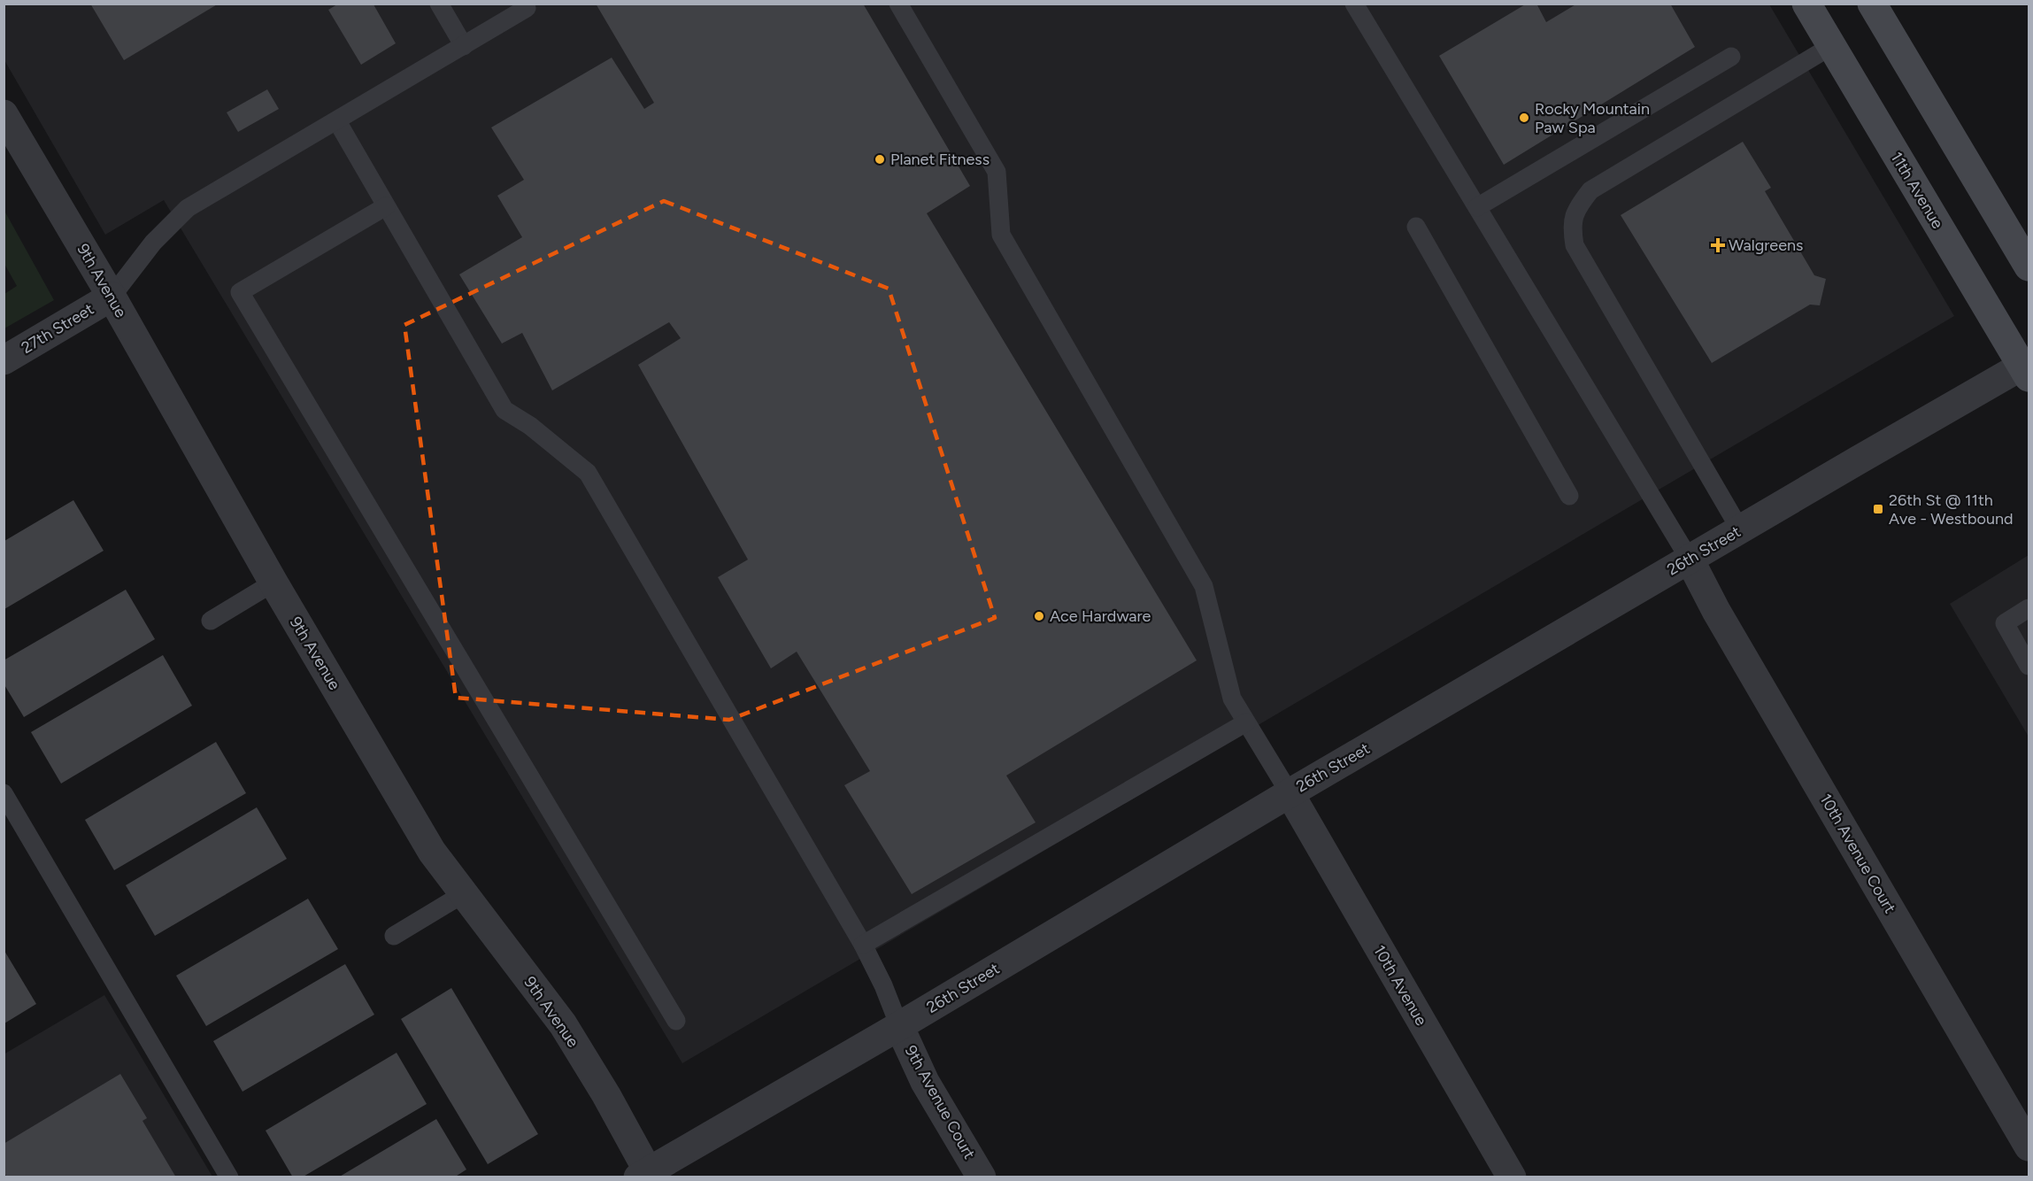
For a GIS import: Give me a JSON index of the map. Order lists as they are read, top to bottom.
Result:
{
  "streets": {
    "main road": ["11th Avenue"],
    "street": [
      "9th Avenue",
      "27th Street",
      "26th Street",
      "10th Avenue Court",
      "10th Avenue",
      "9th Avenue Court"
    ]
  },
  "crossings": [
    ["11th Avenue", "26th Street"],
    ["9th Avenue", "27th Street"],
    ["9th Avenue", "26th Street"],
    ["26th Street", "10th Avenue Court"],
    ["26th Street", "10th Avenue"],
    ["26th Street", "9th Avenue Court"]
  ],
  "places": {
    "other": ["Rocky Mountain Paw Spa", "Planet Fitness", "Ace Hardware"],
    "health": ["Walgreens"],
    "transit": ["26th St @ 11th Ave - Westbound"]
  }
}
